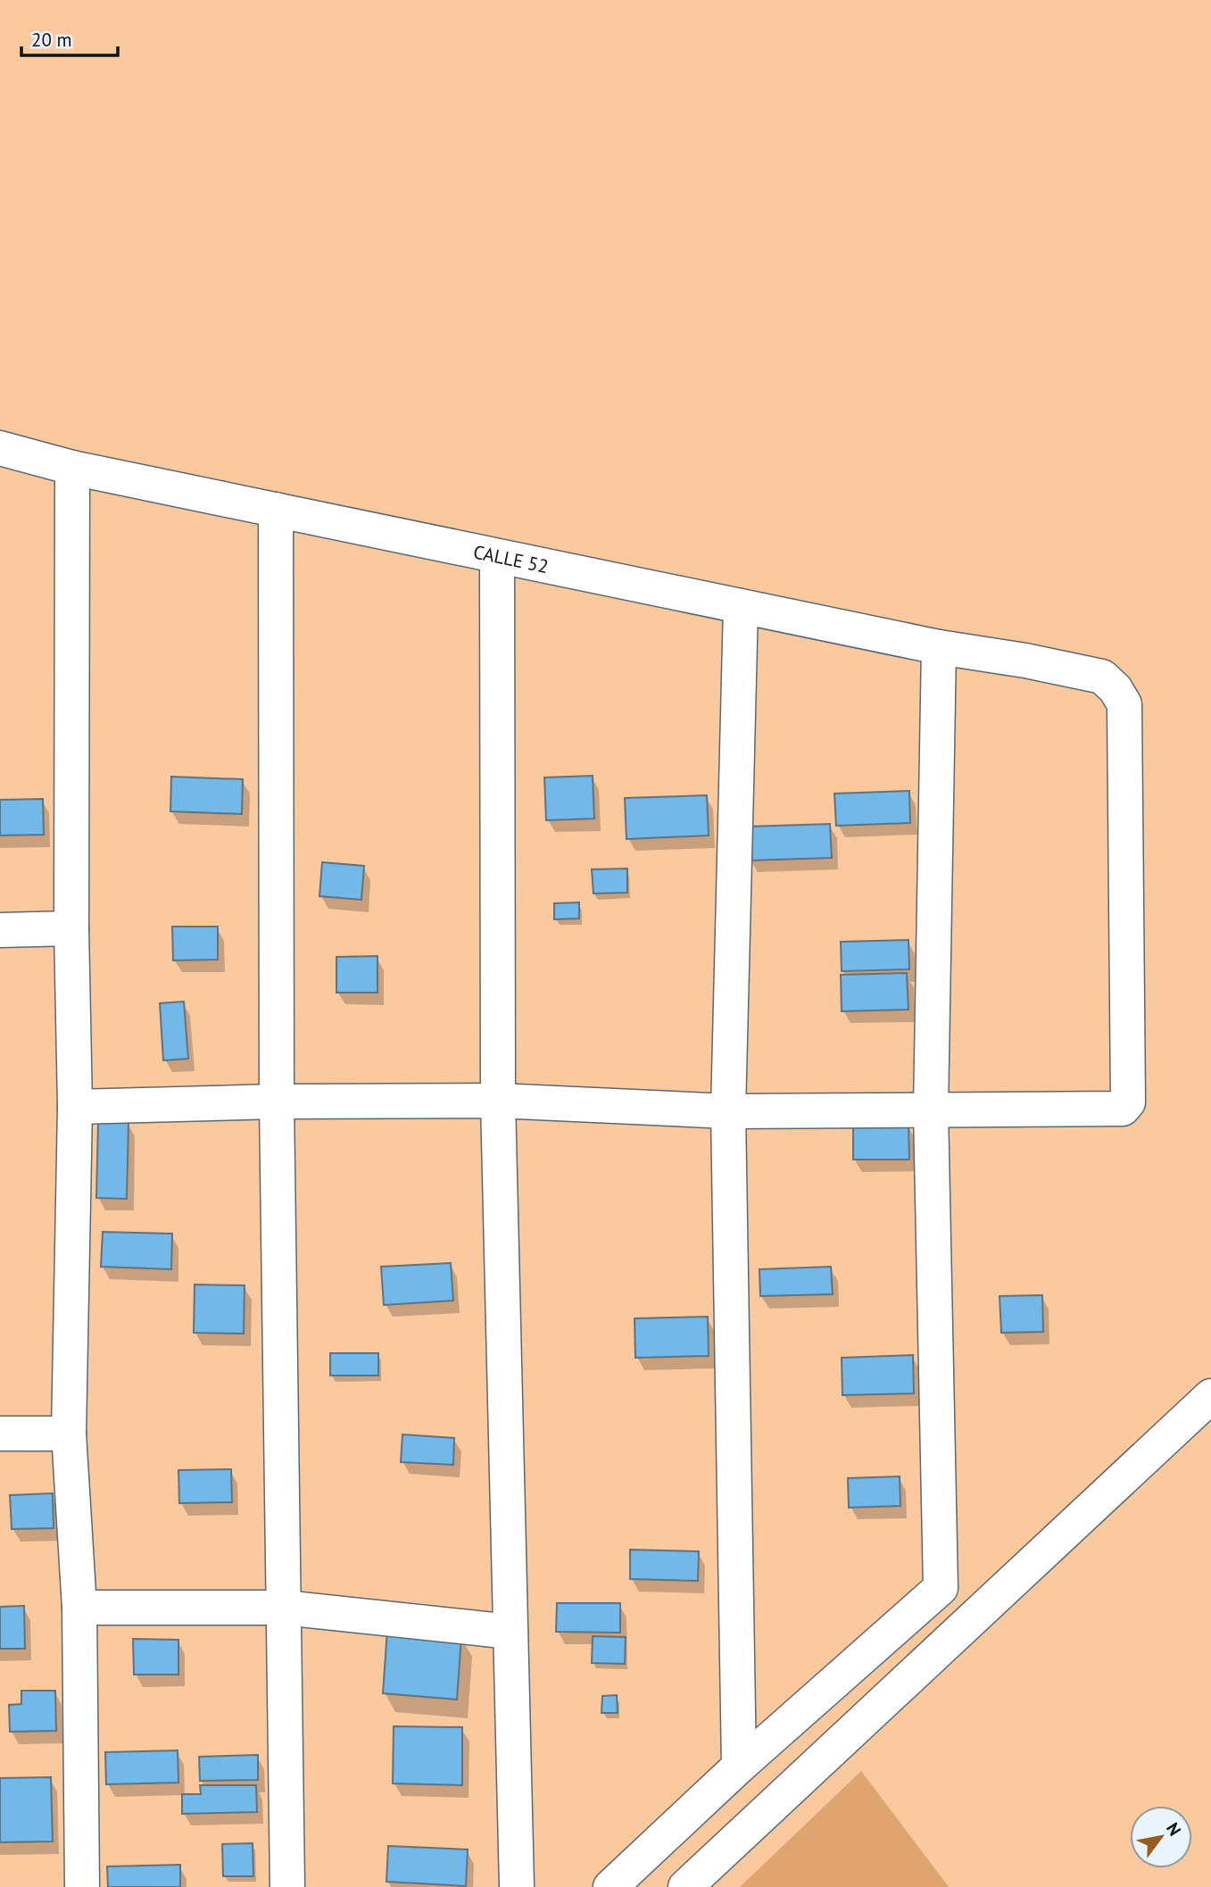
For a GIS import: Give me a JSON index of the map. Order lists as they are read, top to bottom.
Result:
{
  "streets": {
    "street": ["CALLE 52"]
  },
  "scale_bar": "20 m",
  "north": "top right"
}
